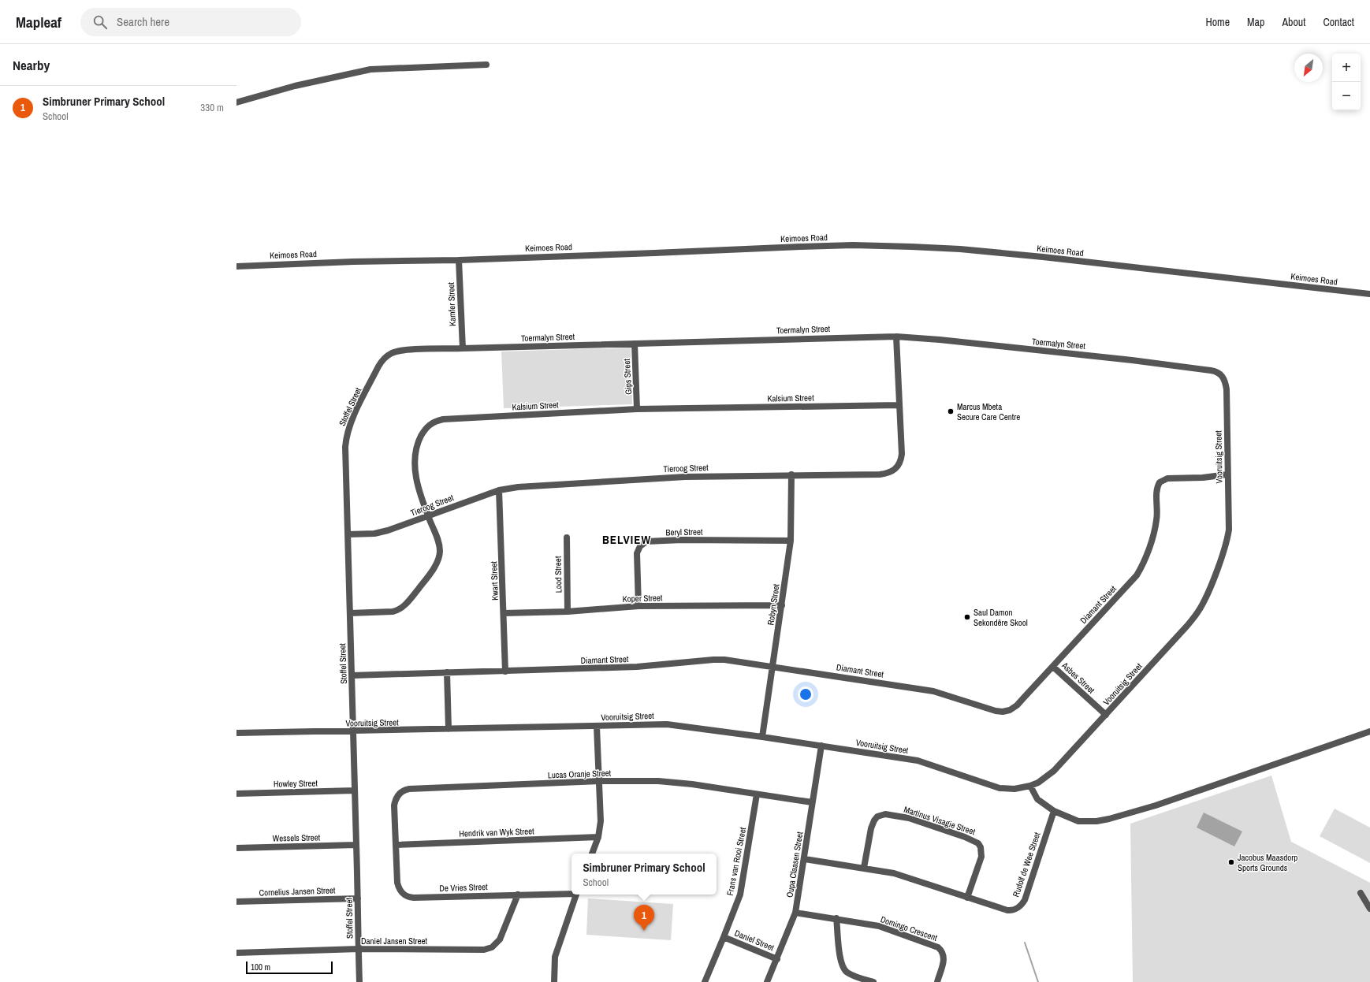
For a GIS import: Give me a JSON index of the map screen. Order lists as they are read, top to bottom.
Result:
{
  "streets": {
    "street": [
      "Keimoes Road",
      "Kamfer Street",
      "Toermalyn Street",
      "Gips Street",
      "Kalsium Street",
      "Stoffel Street",
      "Vooruitsig Street",
      "Tieroog Street",
      "Beryl Street",
      "Lood Street",
      "Kwart Street",
      "Koper Street",
      "Robyn Street",
      "Diamant Street",
      "Asbes Street",
      "Lucas Oranje Street",
      "Howley Street",
      "Martinus Visagie Street",
      "Hendrik van Wyk Street",
      "Wessels Street",
      "Frans van Rooi Street",
      "Oupa Claasen Street",
      "Rudolf de Wee Street",
      "De Vries Street",
      "Cornelius Jansen Street",
      "Domingo Crescent",
      "Daniel Street",
      "Daniel Jansen Street"
    ]
  },
  "crossings": [
    ["Keimoes Road", "Kamfer Street"],
    ["Kamfer Street", "Toermalyn Street"],
    ["Toermalyn Street", "Gips Street"],
    ["Toermalyn Street", "Stoffel Street"],
    ["Toermalyn Street", "Vooruitsig Street"],
    ["Toermalyn Street", "Tieroog Street"],
    ["Gips Street", "Kalsium Street"],
    ["Kalsium Street", "Stoffel Street"],
    ["Kalsium Street", "Tieroog Street"],
    ["Stoffel Street", "Vooruitsig Street"],
    ["Stoffel Street", "Tieroog Street"],
    ["Stoffel Street", "Diamant Street"],
    ["Stoffel Street", "Howley Street"],
    ["Stoffel Street", "Wessels Street"],
    ["Stoffel Street", "Cornelius Jansen Street"],
    ["Stoffel Street", "Daniel Jansen Street"],
    ["Vooruitsig Street", "Robyn Street"],
    ["Vooruitsig Street", "Diamant Street"],
    ["Vooruitsig Street", "Asbes Street"],
    ["Vooruitsig Street", "Oupa Claasen Street"],
    ["Tieroog Street", "Kwart Street"],
    ["Tieroog Street", "Robyn Street"],
    ["Beryl Street", "Koper Street"],
    ["Beryl Street", "Robyn Street"],
    ["Lood Street", "Koper Street"],
    ["Kwart Street", "Koper Street"],
    ["Kwart Street", "Diamant Street"],
    ["Koper Street", "Robyn Street"],
    ["Robyn Street", "Diamant Street"],
    ["Diamant Street", "Asbes Street"],
    ["Lucas Oranje Street", "Hendrik van Wyk Street"],
    ["Lucas Oranje Street", "Frans van Rooi Street"],
    ["Lucas Oranje Street", "Oupa Claasen Street"],
    ["Lucas Oranje Street", "De Vries Street"],
    ["Martinus Visagie Street", "Rudolf de Wee Street"],
    ["Hendrik van Wyk Street", "De Vries Street"],
    ["Frans van Rooi Street", "Daniel Street"],
    ["Oupa Claasen Street", "Domingo Crescent"],
    ["Oupa Claasen Street", "Daniel Street"],
    ["De Vries Street", "Daniel Jansen Street"]
  ],
  "districts": ["BELVIEW"],
  "places": ["Marcus Mbeta Secure Care Centre", "Saul Damon Sekondêre Skool", "Jacobus Maasdorp Sports Grounds"],
  "scale_bar": "100 m",
  "north": "bottom left",
  "page": {
    "header": "Mapleaf",
    "search": "Search here",
    "nav": [
      "Home",
      "Map",
      "About",
      "Contact"
    ],
    "heading": "Nearby",
    "map_buttons": ["+", "−"],
    "list": [
      {
        "mark": "1",
        "name": "Simbruner Primary School",
        "note": "School",
        "value": "330 m"
      }
    ],
    "popup": ["Simbruner Primary School", "School"],
    "pins": "1",
    "scale": "100 m"
  }
}
